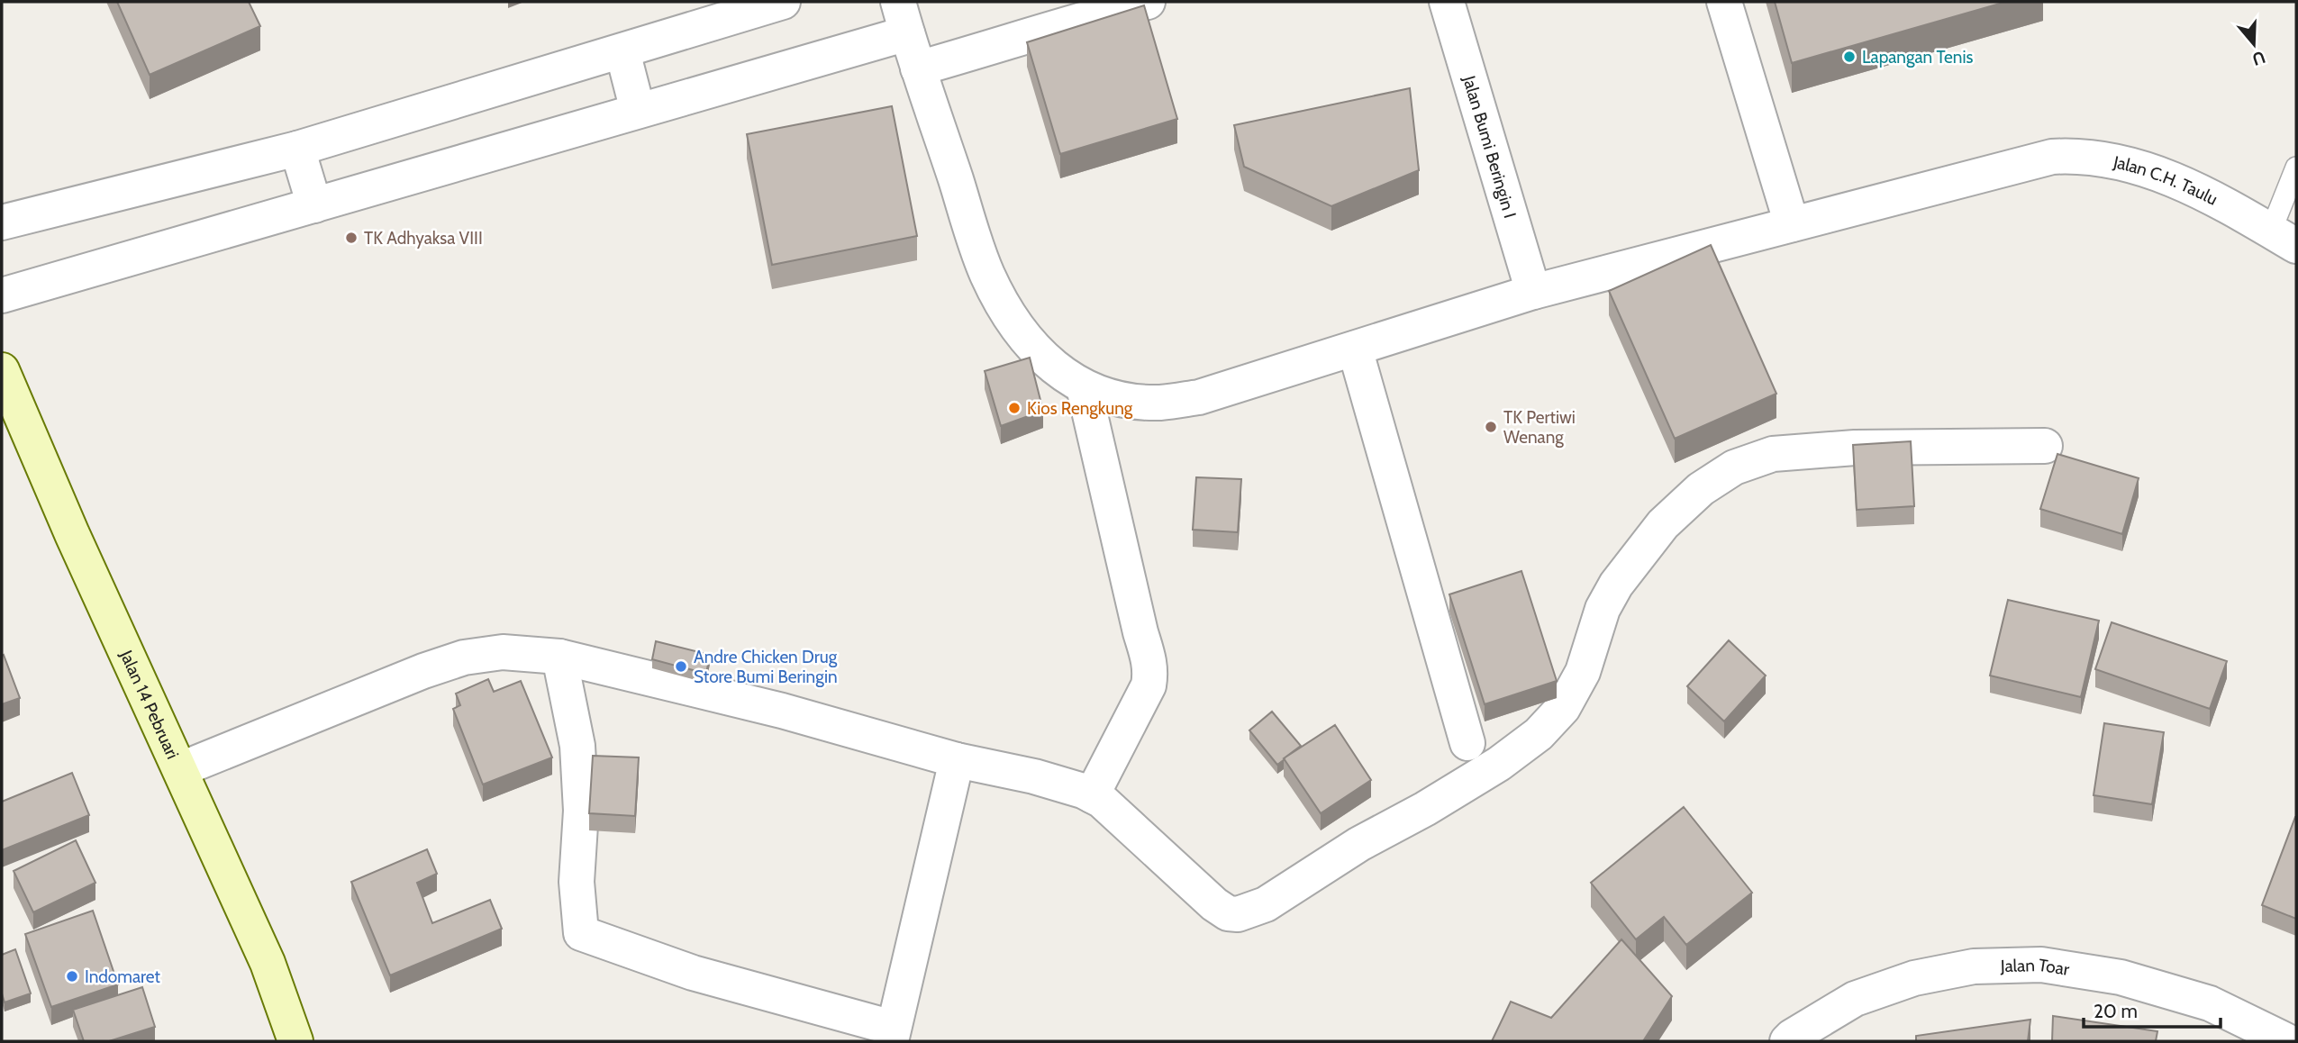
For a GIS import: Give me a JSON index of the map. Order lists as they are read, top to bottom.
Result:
{
  "streets": {
    "main road": ["Jalan 14 Pebruari"],
    "street": ["Jalan Bumi Beringin I", "Jalan C.H. Taulu", "Jalan Toar"]
  },
  "crossings": [
    ["Jalan Bumi Beringin I", "Jalan C.H. Taulu"]
  ],
  "places": [
    "Lapangan Tenis",
    "TK Adhyaksa VIII",
    "Kios Rengkung",
    "TK Pertiwi Wenang",
    "Andre Chicken Drug Store Bumi Beringin",
    "Indomaret"
  ],
  "scale_bar": "20 m",
  "north": "bottom"
}
